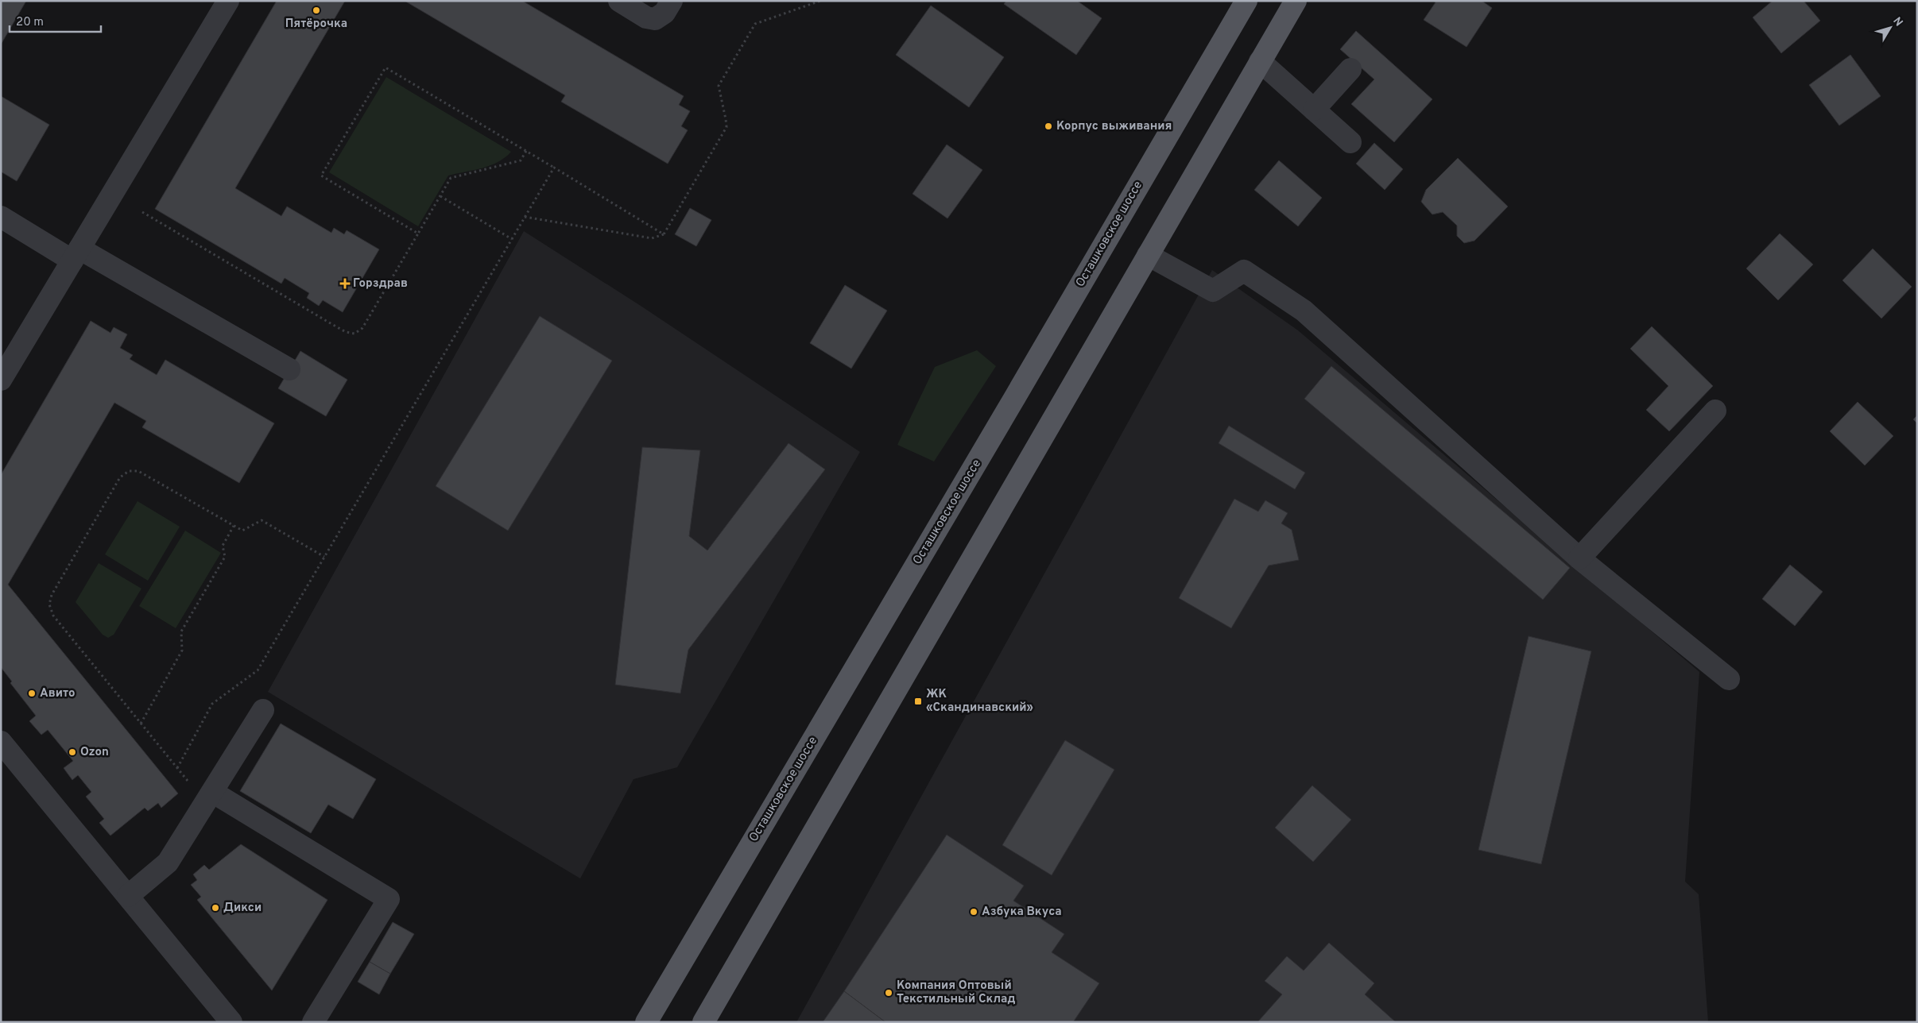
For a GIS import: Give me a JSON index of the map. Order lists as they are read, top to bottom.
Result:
{
  "streets": {
    "main road": ["Осташковское шоссе"]
  },
  "places": {
    "other": [
      "Пятёрочка",
      "Корпус выживания",
      "Авито",
      "Ozon",
      "Дикси",
      "Азбука Вкуса",
      "Компания Оптовый Текстильный Склад"
    ],
    "health": ["Горздрав"],
    "transit": ["ЖК «Скандинавский»"]
  },
  "scale_bar": "20 m",
  "north": "top right"
}
